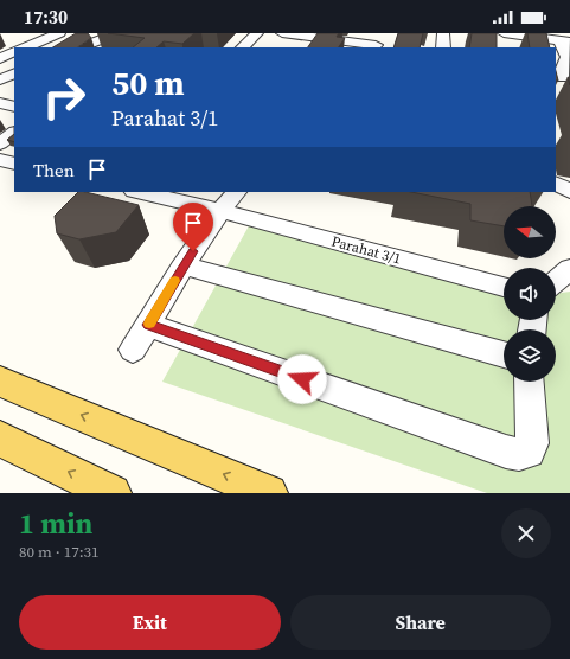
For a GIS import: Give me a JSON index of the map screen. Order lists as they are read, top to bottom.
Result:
{
  "streets": {
    "street": ["Parahat 3/1"]
  },
  "north": "left",
  "page": {
    "status": "17:30",
    "turn": ["50 m", "Parahat 3/1"],
    "then": "Then",
    "heading": ["1 min", "80 m · 17:31"],
    "buttons": ["Exit", "Share"]
  }
}
